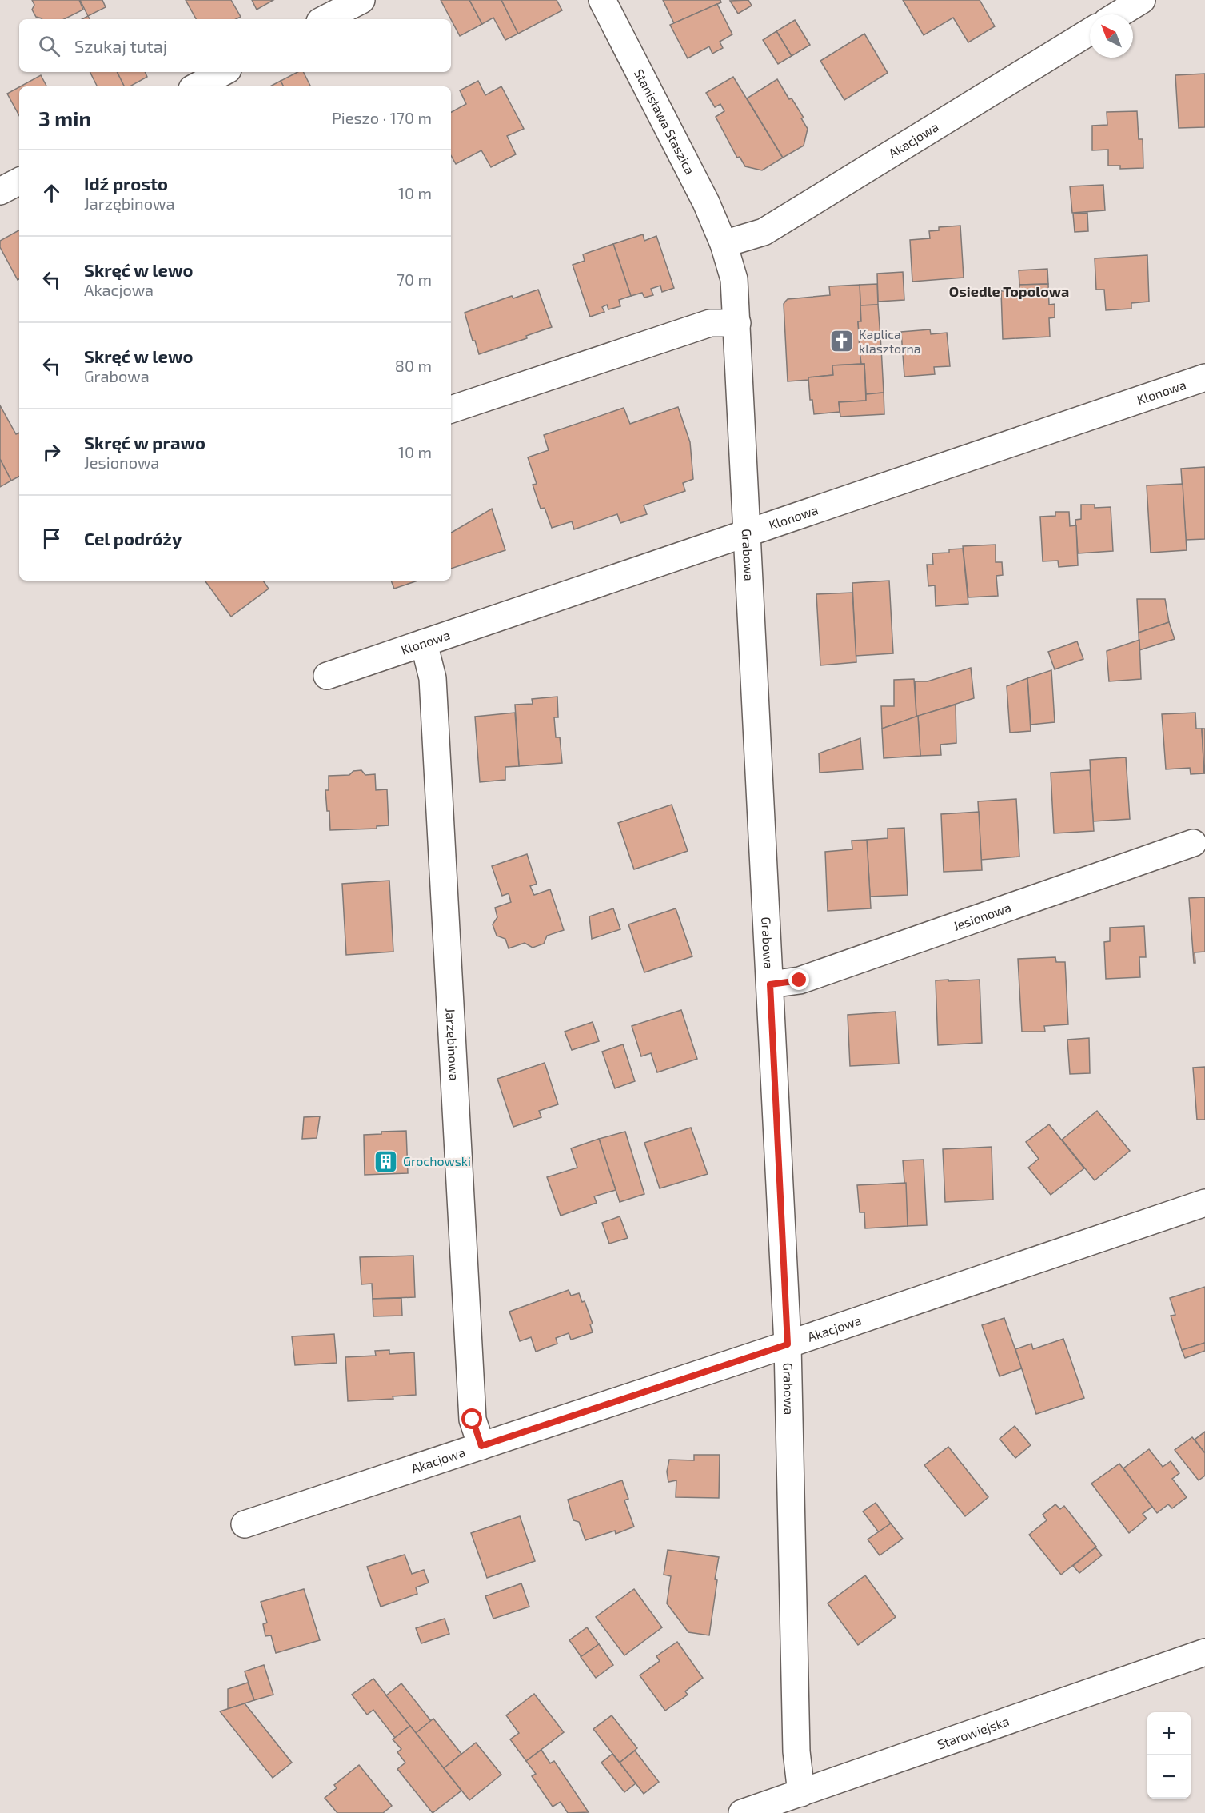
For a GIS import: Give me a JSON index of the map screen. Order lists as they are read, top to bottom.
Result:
{
  "streets": {
    "street": [
      "Stanisława Staszica",
      "Akacjowa",
      "Klonowa",
      "Grabowa",
      "Jesionowa",
      "Jarzębinowa",
      "Starowiejska"
    ]
  },
  "crossings": [
    ["Stanisława Staszica", "Akacjowa"],
    ["Stanisława Staszica", "Grabowa"],
    ["Akacjowa", "Grabowa"],
    ["Akacjowa", "Jarzębinowa"],
    ["Klonowa", "Grabowa"],
    ["Klonowa", "Jarzębinowa"],
    ["Grabowa", "Jesionowa"],
    ["Grabowa", "Starowiejska"]
  ],
  "districts": ["Osiedle Topolowa"],
  "places": {
    "church": ["Kaplica klasztorna"],
    "building": ["Grochowski"]
  },
  "north": "top left",
  "page": {
    "search": "Szukaj tutaj",
    "heading": ["3 min", "Pieszo · 170 m"],
    "list": [
      ["Idź prosto", "Jarzębinowa", "10 m"],
      ["Skręć w lewo", "Akacjowa", "70 m"],
      ["Skręć w lewo", "Grabowa", "80 m"],
      ["Skręć w prawo", "Jesionowa", "10 m"],
      "Cel podróży"
    ],
    "map_buttons": ["+", "−"]
  }
}
